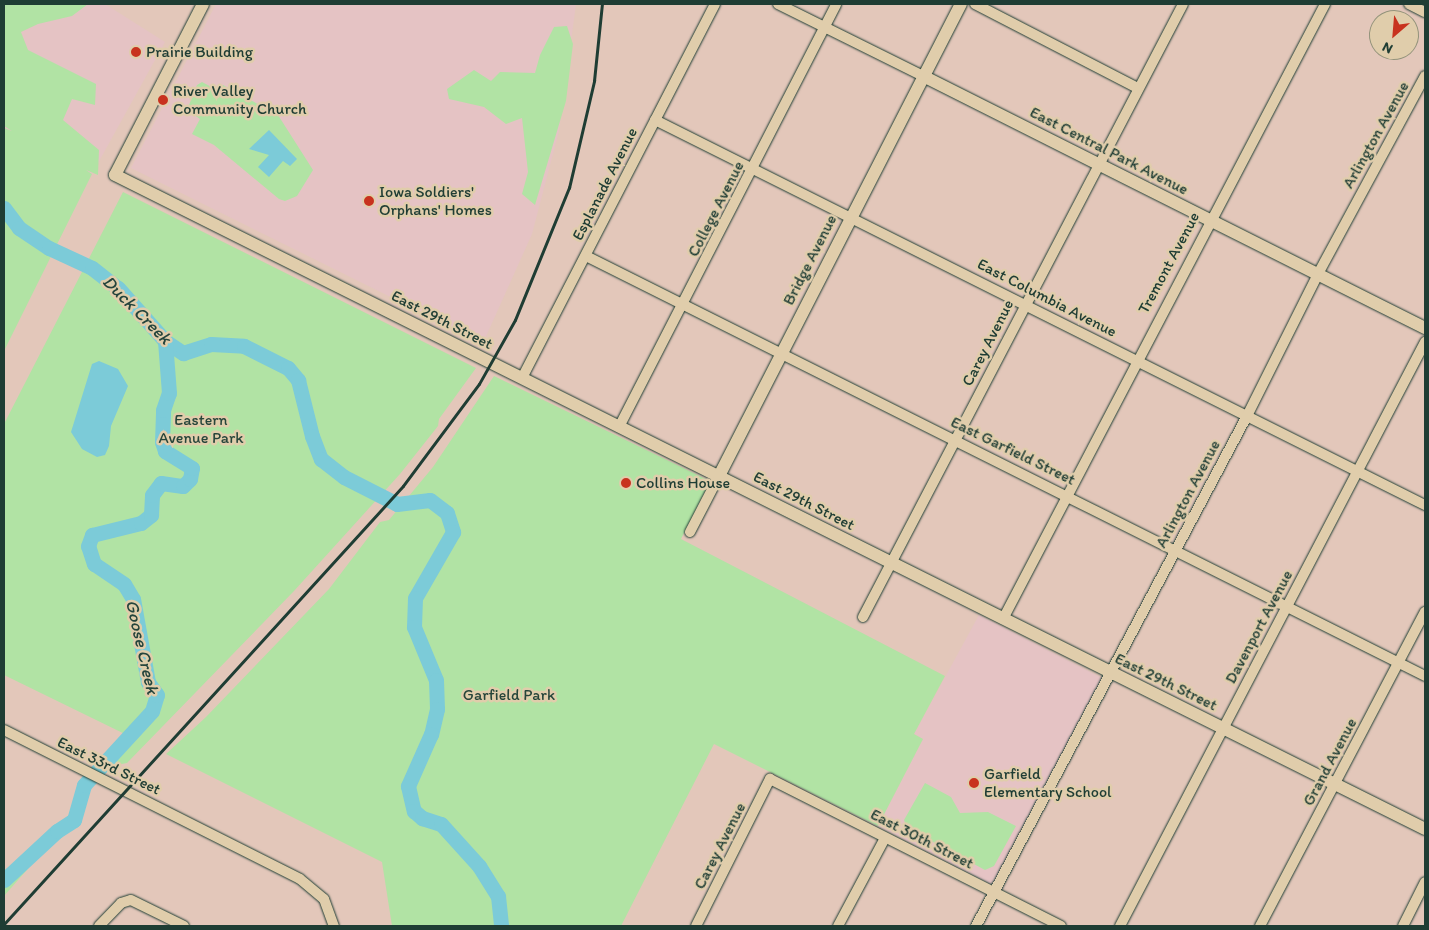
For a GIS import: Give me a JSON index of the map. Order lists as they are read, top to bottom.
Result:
{
  "streets": {
    "street": [
      "Arlington Avenue",
      "East Central Park Avenue",
      "Esplanade Avenue",
      "College Avenue",
      "Bridge Avenue",
      "Tremont Avenue",
      "East Columbia Avenue",
      "East 29th Street",
      "Carey Avenue",
      "East Garfield Street",
      "Davenport Avenue",
      "Grand Avenue",
      "East 33rd Street",
      "East 30th Street"
    ]
  },
  "crossings": [
    ["Arlington Avenue", "East Central Park Avenue"],
    ["Arlington Avenue", "East Columbia Avenue"],
    ["Arlington Avenue", "East 29th Street"],
    ["Arlington Avenue", "East Garfield Street"],
    ["Arlington Avenue", "East 30th Street"],
    ["East Central Park Avenue", "College Avenue"],
    ["East Central Park Avenue", "Bridge Avenue"],
    ["East Central Park Avenue", "Tremont Avenue"],
    ["East Central Park Avenue", "Carey Avenue"],
    ["Esplanade Avenue", "East Columbia Avenue"],
    ["Esplanade Avenue", "East 29th Street"],
    ["Esplanade Avenue", "East Garfield Street"],
    ["College Avenue", "East Columbia Avenue"],
    ["College Avenue", "East 29th Street"],
    ["College Avenue", "East Garfield Street"],
    ["Bridge Avenue", "East Columbia Avenue"],
    ["Bridge Avenue", "East 29th Street"],
    ["Bridge Avenue", "East Garfield Street"],
    ["Tremont Avenue", "East Columbia Avenue"],
    ["Tremont Avenue", "East 29th Street"],
    ["Tremont Avenue", "East Garfield Street"],
    ["East Columbia Avenue", "Carey Avenue"],
    ["East Columbia Avenue", "Davenport Avenue"],
    ["East 29th Street", "Carey Avenue"],
    ["East 29th Street", "Davenport Avenue"],
    ["East 29th Street", "Grand Avenue"],
    ["Carey Avenue", "East Garfield Street"],
    ["Carey Avenue", "East 30th Street"],
    ["East Garfield Street", "Davenport Avenue"],
    ["East Garfield Street", "Grand Avenue"]
  ],
  "water": ["Duck Creek", "Goose Creek"],
  "parks": ["Eastern Avenue Park", "Garfield Park"],
  "places": [
    "Prairie Building",
    "River Valley Community Church",
    "Iowa Soldiers' Orphans' Homes",
    "Collins House",
    "Garfield Elementary School"
  ],
  "north": "bottom left"
}
